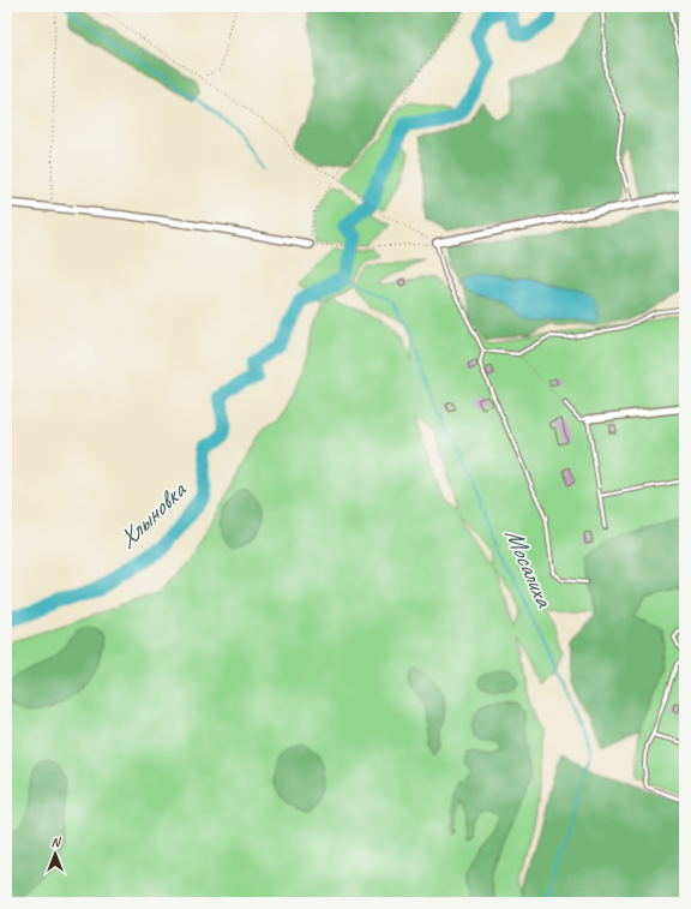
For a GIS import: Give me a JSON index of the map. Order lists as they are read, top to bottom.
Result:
{
  "water": ["Хлыновка", "Мосалиха"],
  "north": "top"
}
